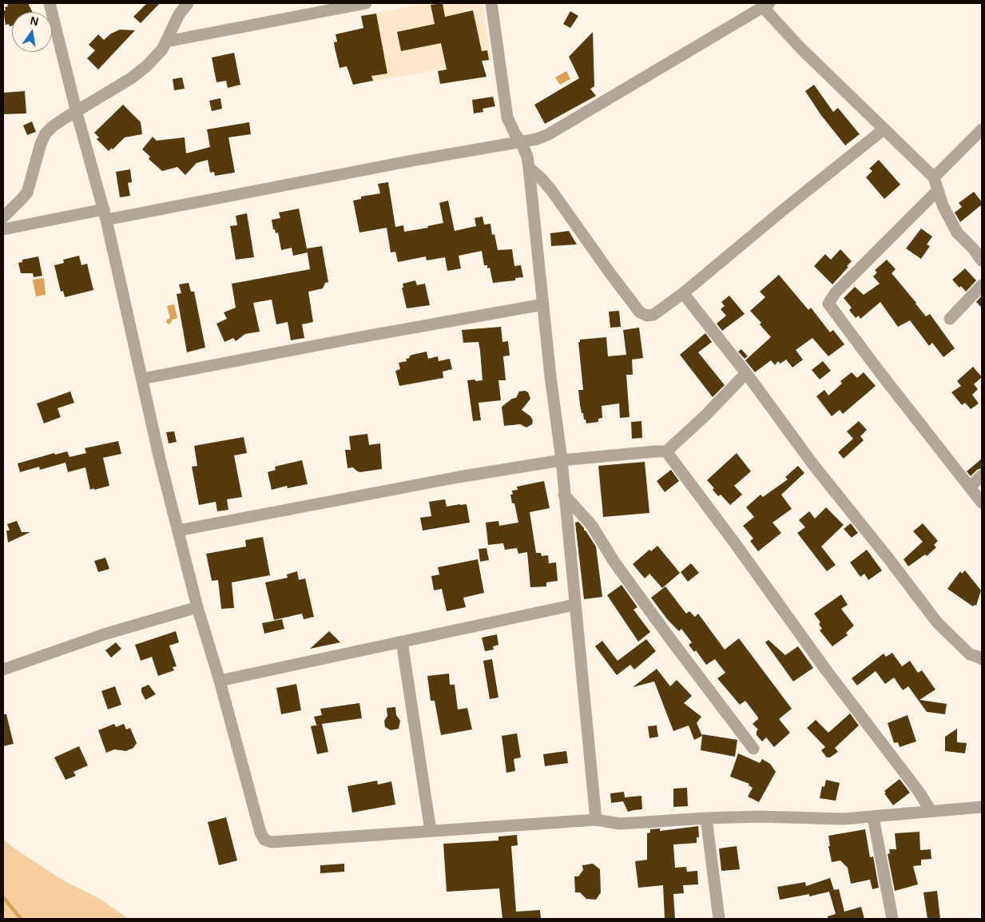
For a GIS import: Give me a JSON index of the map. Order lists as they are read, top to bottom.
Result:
{
  "north": "top"
}
